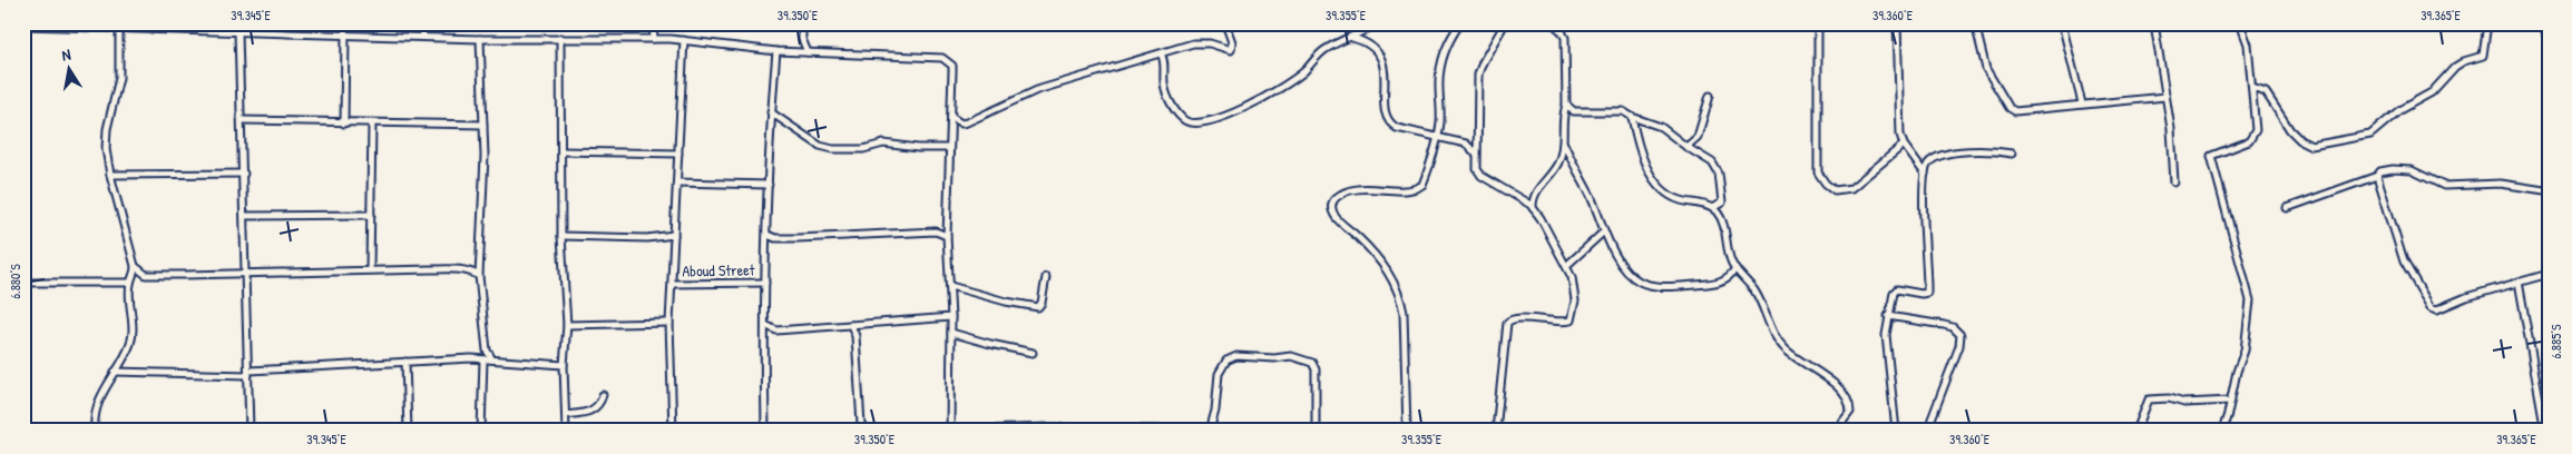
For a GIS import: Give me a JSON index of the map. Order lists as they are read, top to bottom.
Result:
{
  "streets": {
    "street": ["Aboud Street"]
  },
  "north": "top",
  "coordinates": [
    "39.345°E",
    "39.350°E",
    "39.355°E",
    "39.360°E",
    "39.365°E",
    "6.880°S",
    "6.885°S"
  ]
}
